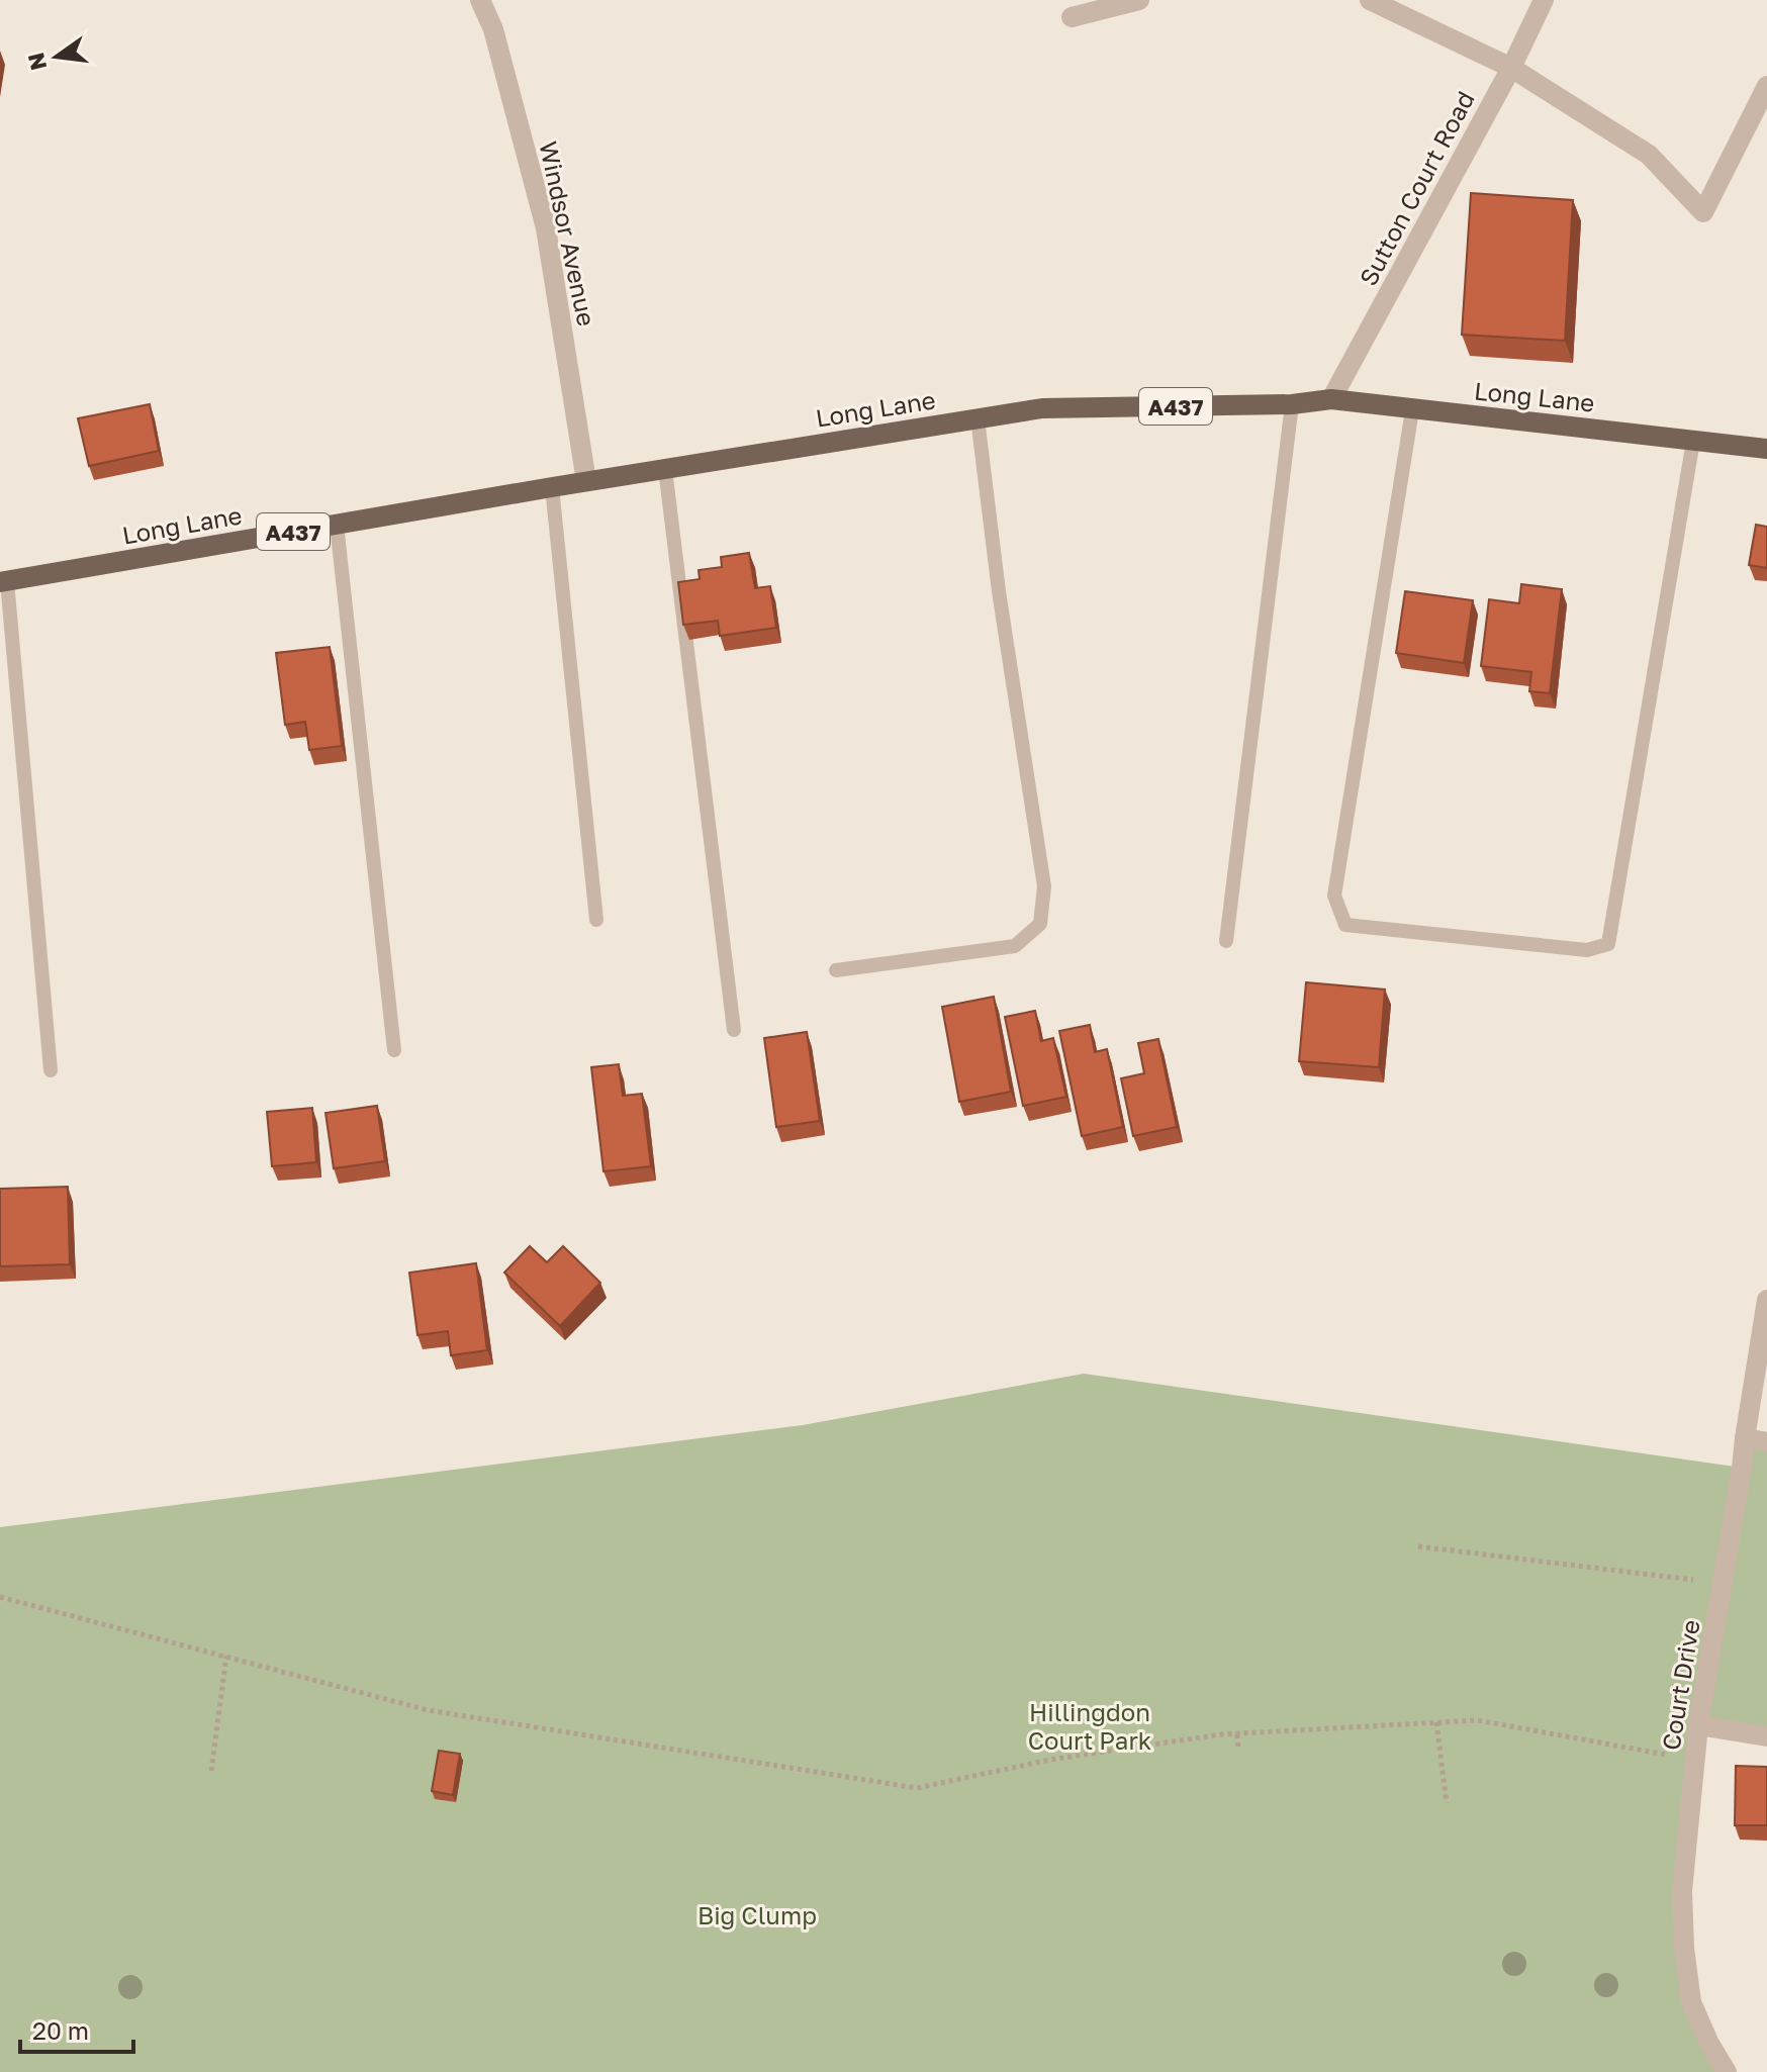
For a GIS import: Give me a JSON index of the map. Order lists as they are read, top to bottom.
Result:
{
  "streets": {
    "main road": ["Long Lane", "A437"],
    "street": ["Sutton Court Road", "Windsor Avenue", "Court Drive"]
  },
  "crossings": [
    ["Sutton Court Road", "Long Lane"],
    ["Windsor Avenue", "Long Lane"]
  ],
  "parks": ["Hillingdon Court Park", "Big Clump"],
  "scale_bar": "20 m",
  "north": "left"
}
